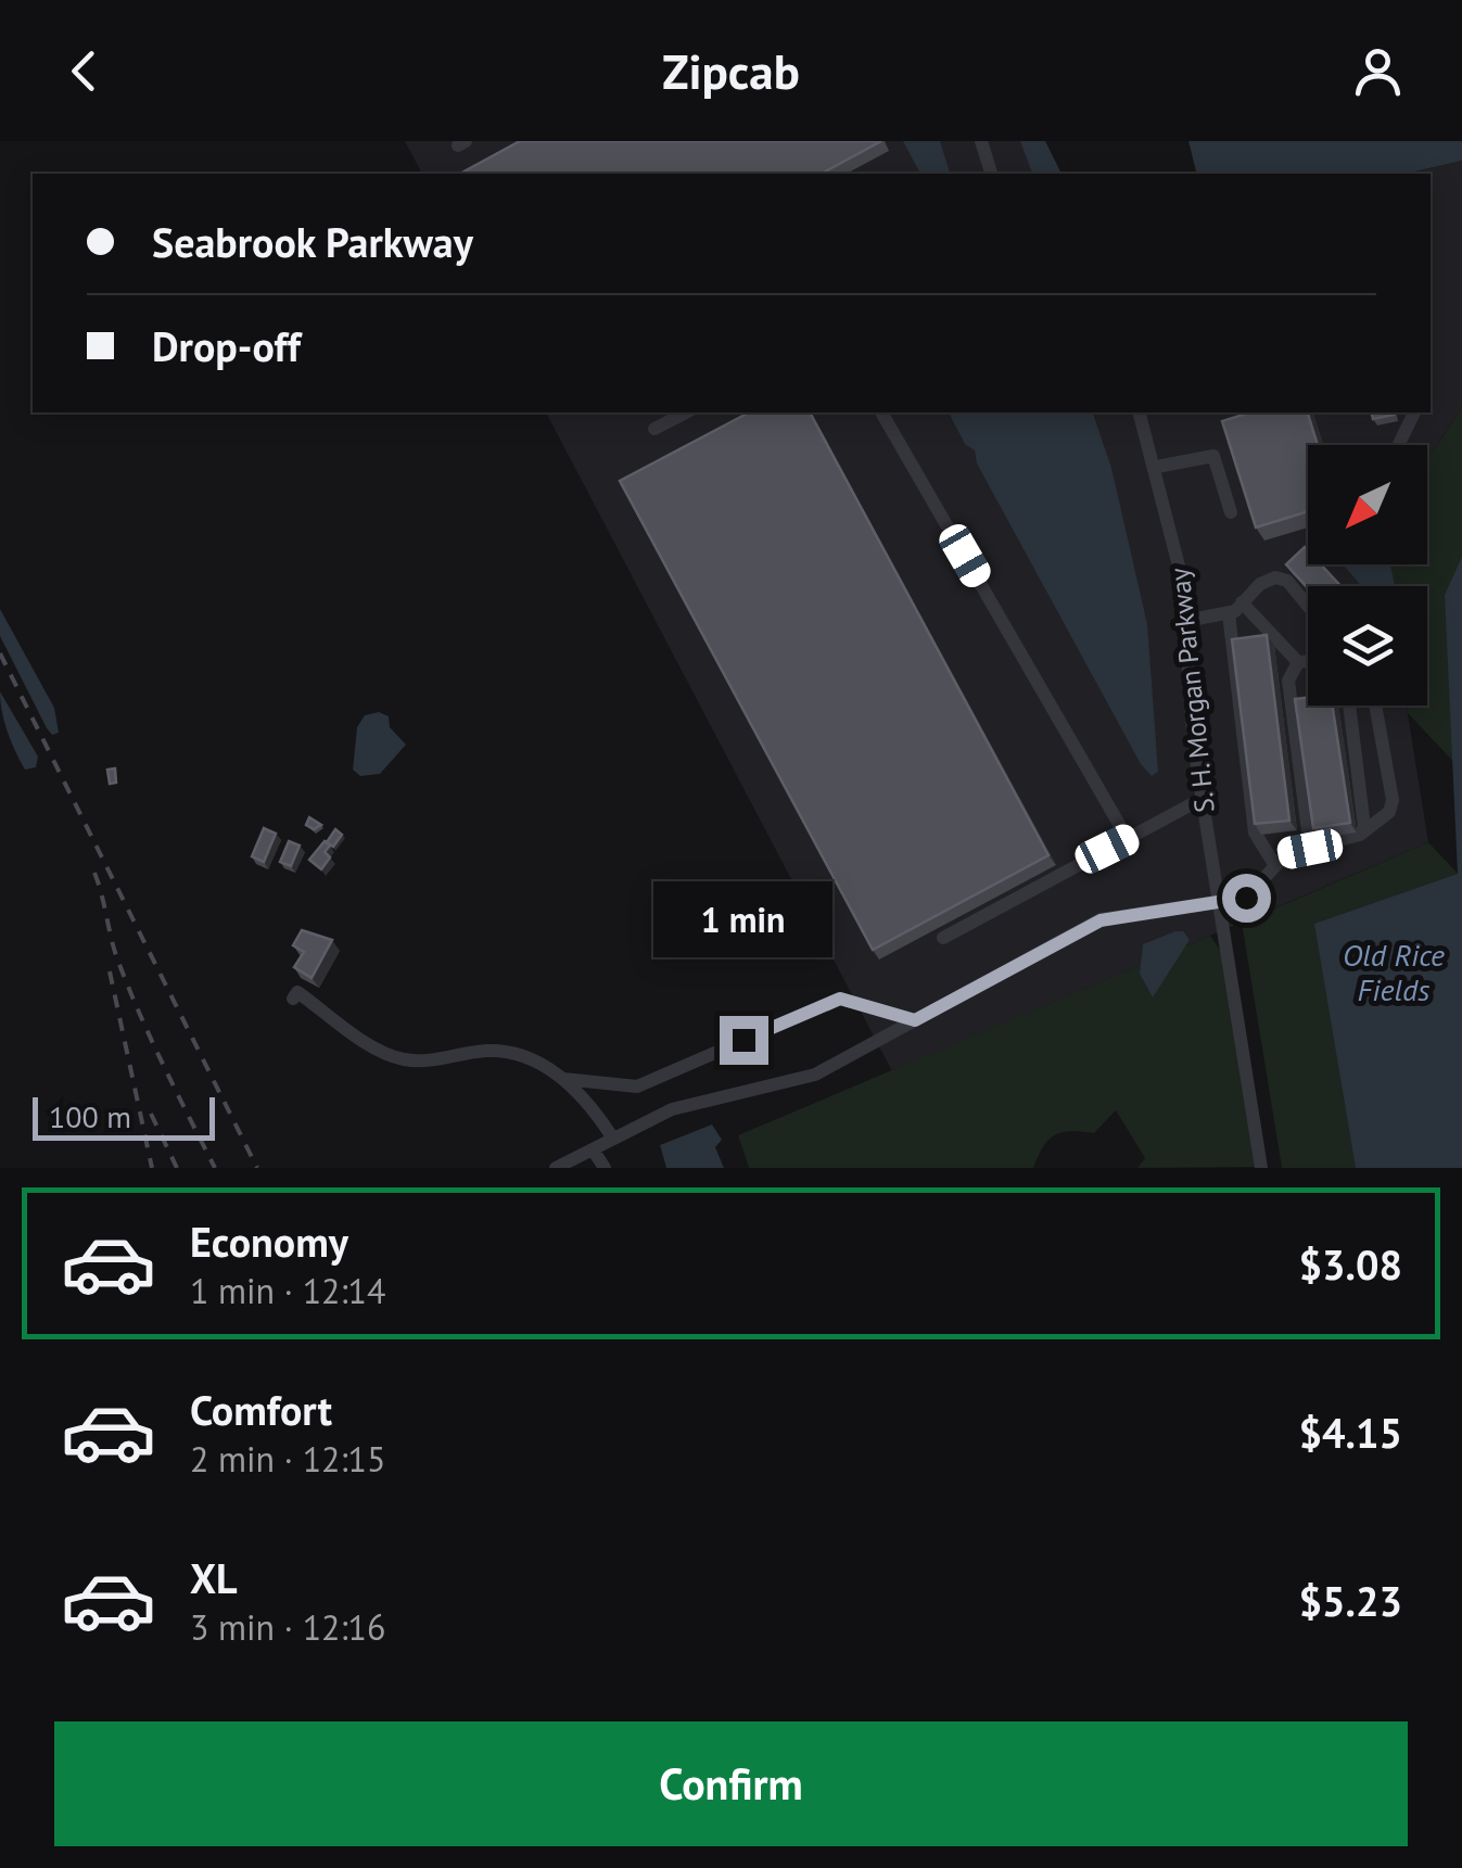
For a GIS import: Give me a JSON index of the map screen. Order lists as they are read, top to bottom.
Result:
{
  "streets": {
    "street": ["S. H. Morgan Parkway"]
  },
  "water": ["Old Rice Fields"],
  "scale_bar": "100 m",
  "north": "bottom left",
  "page": {
    "header": "Zipcab",
    "banner": ["Seabrook Parkway", "Drop-off"],
    "bubble": "1 min",
    "scale": "100 m",
    "list": [
      {
        "name": "Economy",
        "note": "1 min · 12:14",
        "value": "$3.08"
      },
      {
        "name": "Comfort",
        "note": "2 min · 12:15",
        "value": "$4.15"
      },
      {
        "name": "XL",
        "note": "3 min · 12:16",
        "value": "$5.23"
      }
    ],
    "buttons": "Confirm"
  }
}
